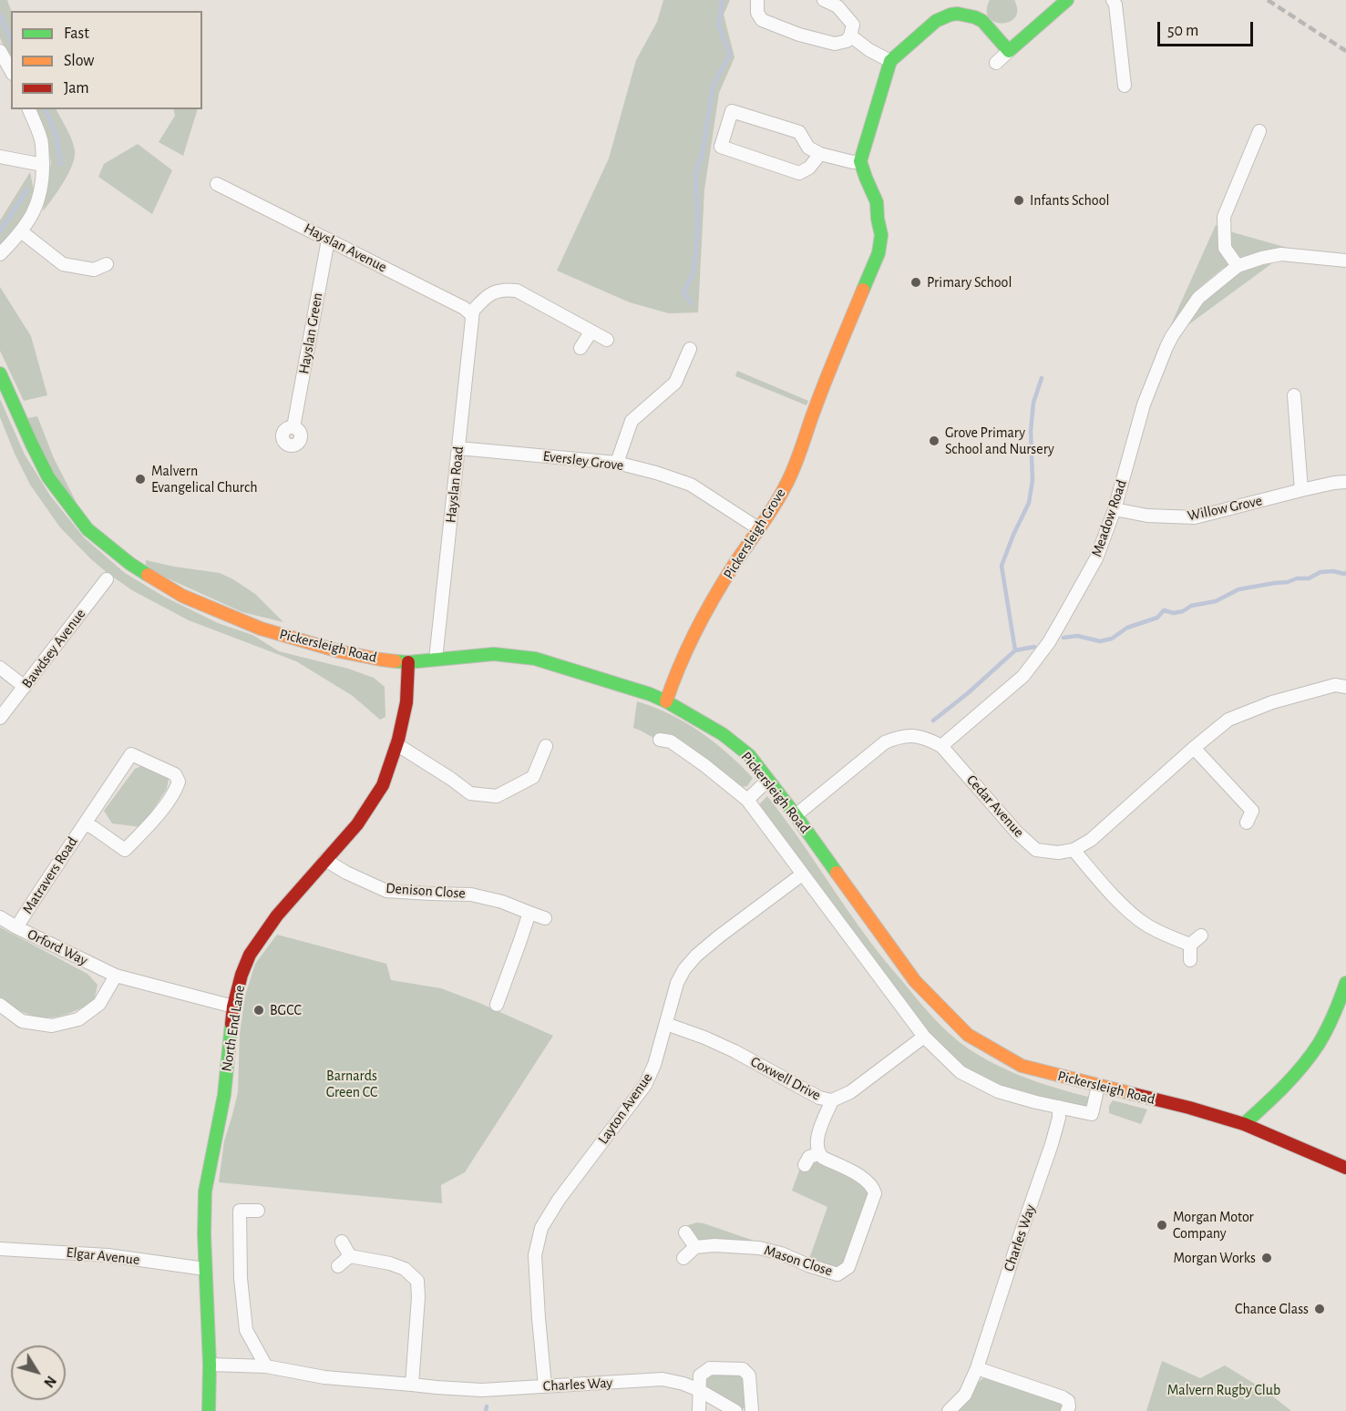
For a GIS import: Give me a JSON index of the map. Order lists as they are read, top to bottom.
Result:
{
  "streets": {
    "street": [
      "Hayslan Avenue",
      "Hayslan Green",
      "Eversley Grove",
      "Hayslan Road",
      "Willow Grove",
      "Meadow Road",
      "Pickersleigh Grove",
      "Pickersleigh Road",
      "Bawdsey Avenue",
      "Cedar Avenue",
      "Matravers Road",
      "Denison Close",
      "Orford Way",
      "North End Lane",
      "Coxwell Drive",
      "Layton Avenue",
      "Charles Way",
      "Elgar Avenue",
      "Mason Close"
    ]
  },
  "crossings": [
    ["Hayslan Avenue", "Hayslan Green"],
    ["Hayslan Avenue", "Hayslan Road"],
    ["Eversley Grove", "Hayslan Road"],
    ["Eversley Grove", "Pickersleigh Grove"],
    ["Hayslan Road", "Pickersleigh Road"],
    ["Willow Grove", "Meadow Road"],
    ["Meadow Road", "Cedar Avenue"],
    ["Pickersleigh Grove", "Pickersleigh Road"],
    ["Pickersleigh Road", "Cedar Avenue"],
    ["Pickersleigh Road", "North End Lane"],
    ["Matravers Road", "Orford Way"],
    ["Denison Close", "North End Lane"],
    ["Orford Way", "North End Lane"],
    ["North End Lane", "Charles Way"],
    ["North End Lane", "Elgar Avenue"],
    ["Coxwell Drive", "Layton Avenue"],
    ["Layton Avenue", "Charles Way"]
  ],
  "parks": ["Barnards Green CC", "Malvern Rugby Club"],
  "places": [
    "Infants School",
    "Primary School",
    "Grove Primary School and Nursery",
    "Malvern Evangelical Church",
    "BGCC",
    "Morgan Motor Company",
    "Morgan Works",
    "Chance Glass"
  ],
  "legend": ["Fast", "Slow", "Jam"],
  "scale_bar": "50 m",
  "north": "bottom right"
}
